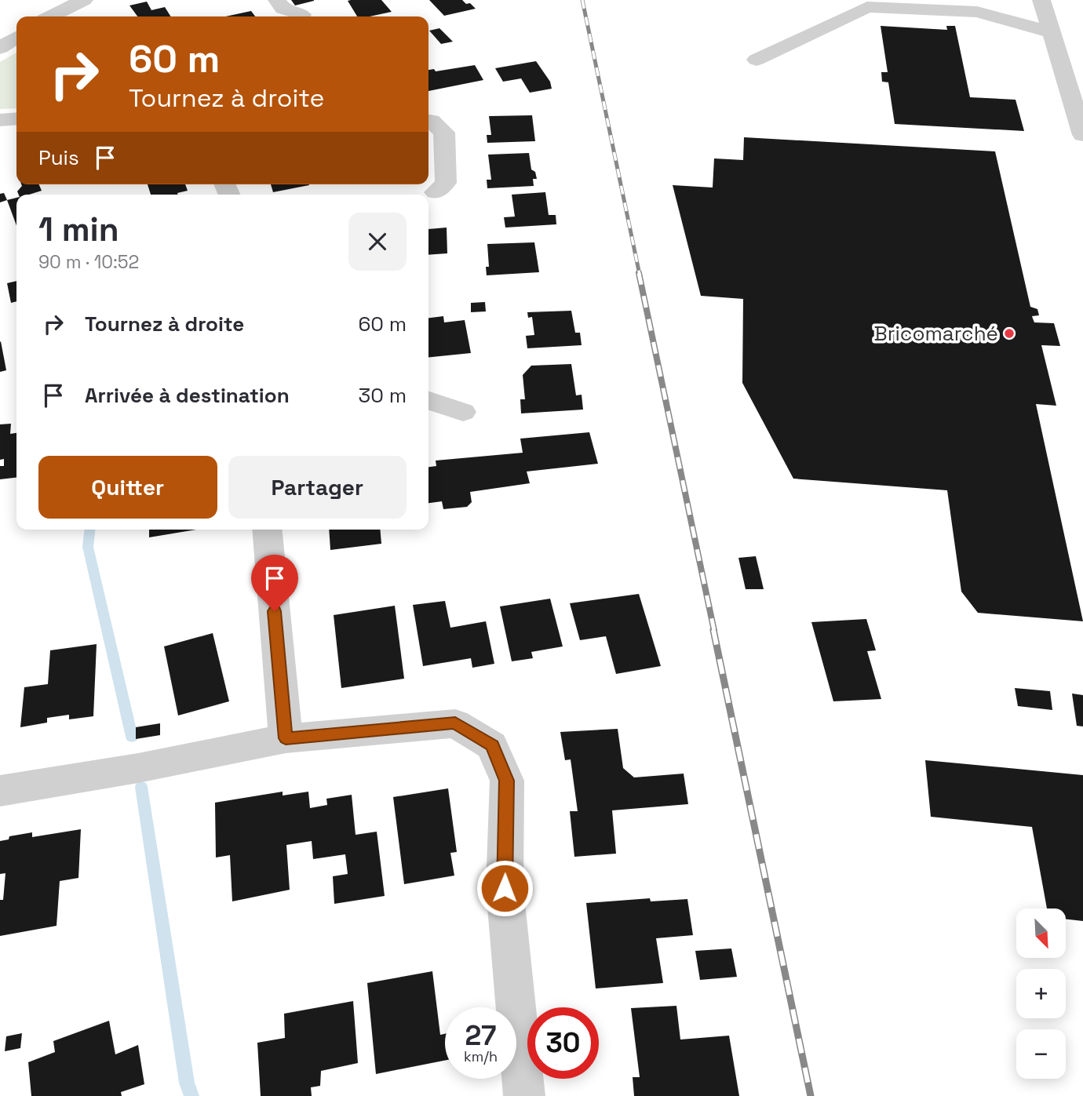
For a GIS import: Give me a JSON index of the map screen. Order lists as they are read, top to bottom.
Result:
{
  "places": ["Bricomarché"],
  "north": "bottom right",
  "page": {
    "turn": ["60 m", "Tournez à droite"],
    "then": "Puis",
    "heading": ["1 min", "90 m · 10:52"],
    "list": [
      {
        "name": "Tournez à droite",
        "value": "60 m"
      },
      {
        "name": "Arrivée à destination",
        "value": "30 m"
      }
    ],
    "buttons": ["Quitter", "Partager"],
    "map_buttons": ["+", "−"],
    "speed": "27 km/h",
    "limit": "30"
  }
}
